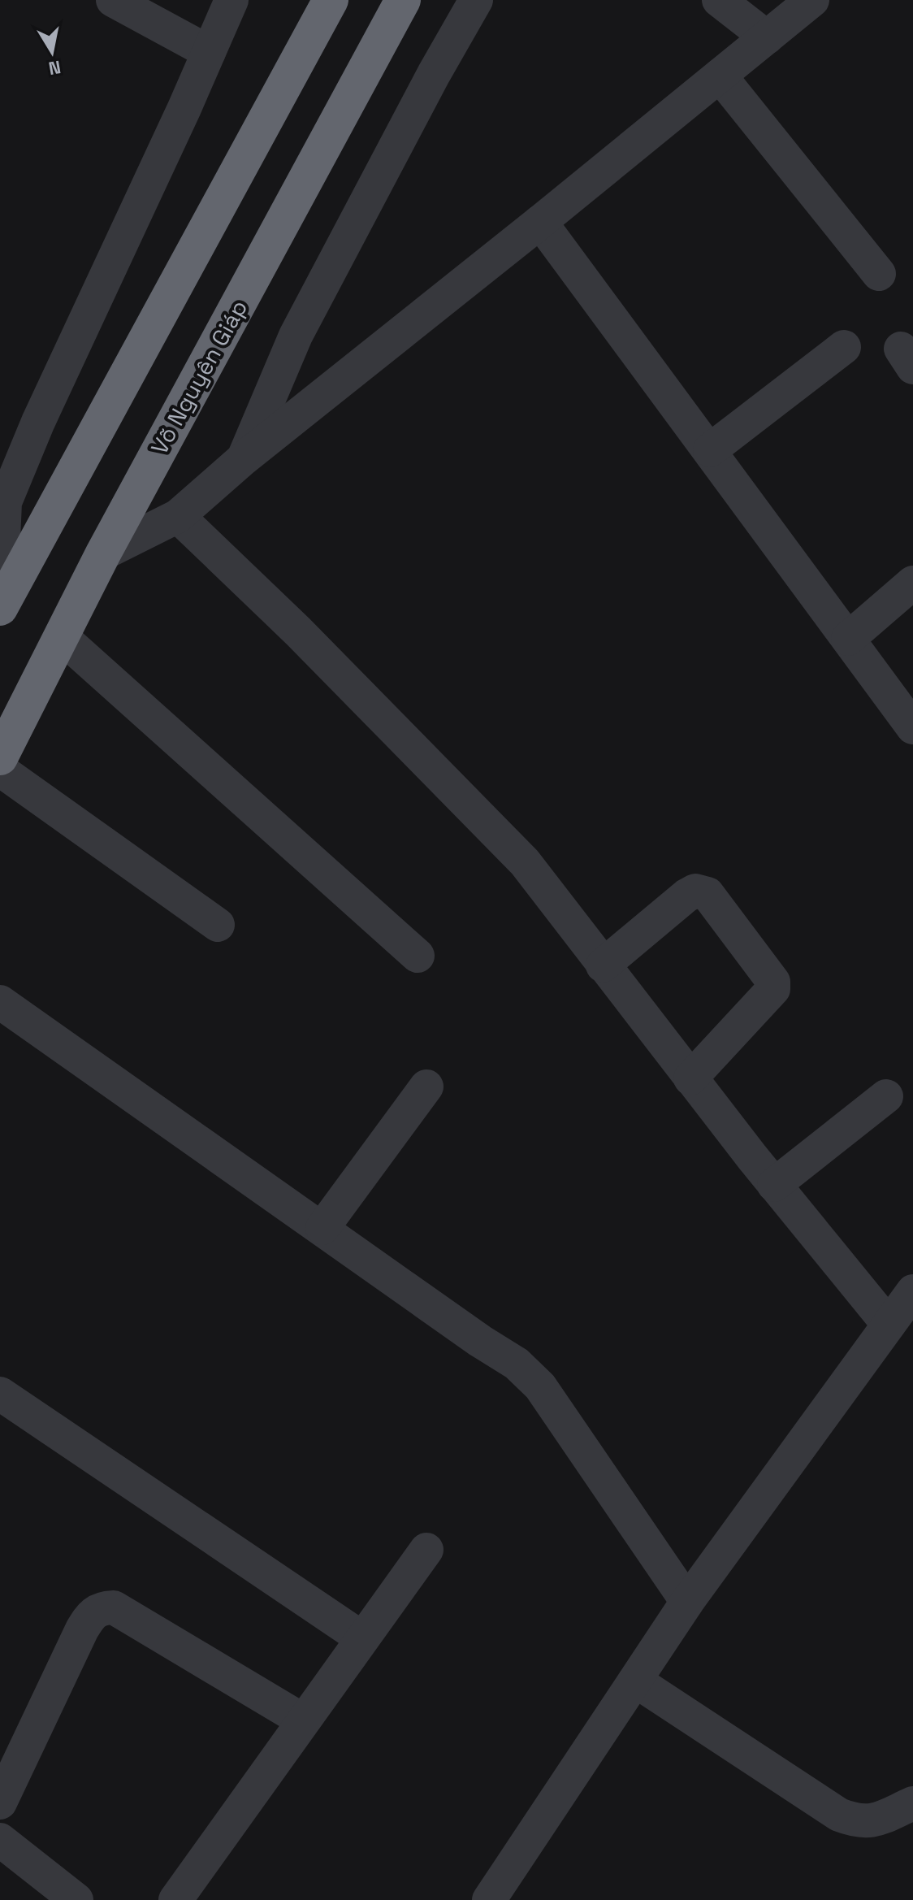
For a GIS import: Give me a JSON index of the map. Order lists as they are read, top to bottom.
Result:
{
  "streets": {
    "highway": ["Võ Nguyên Giáp"]
  },
  "north": "bottom"
}
